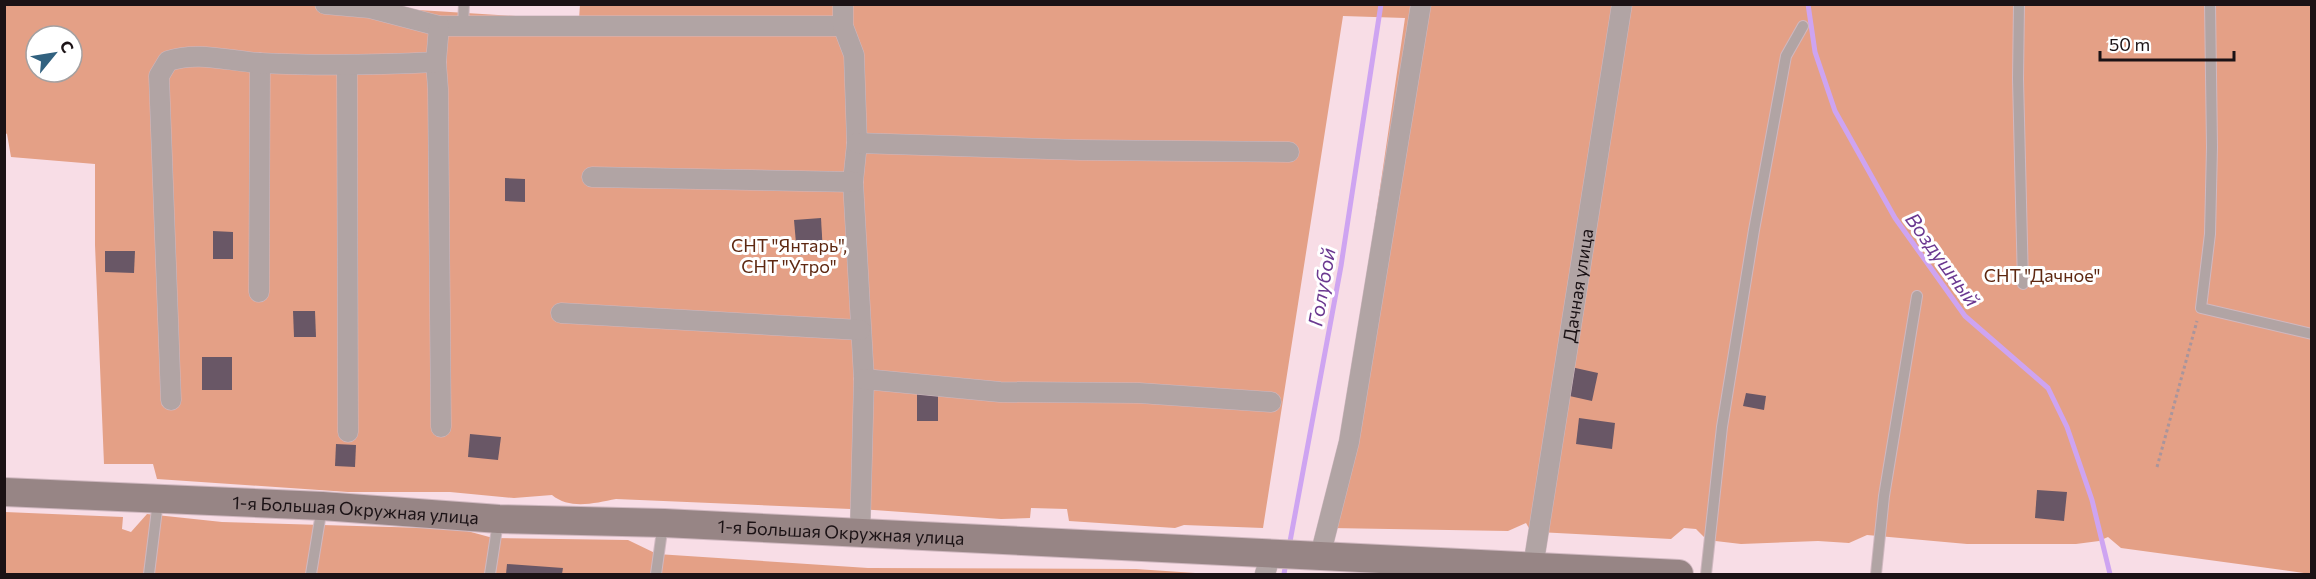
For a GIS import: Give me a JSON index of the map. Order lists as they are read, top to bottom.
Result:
{
  "streets": {
    "street": ["Дачная улица", "1-я Большая Окружная улица"]
  },
  "crossings": [
    ["Дачная улица", "1-я Большая Окружная улица"]
  ],
  "water": ["Воздушный", "Голубой"],
  "parks": ["СНТ \"Янтарь\", СНТ \"Утро\"", "СНТ \"Дачное\""],
  "scale_bar": "50 m",
  "north": "top right"
}
